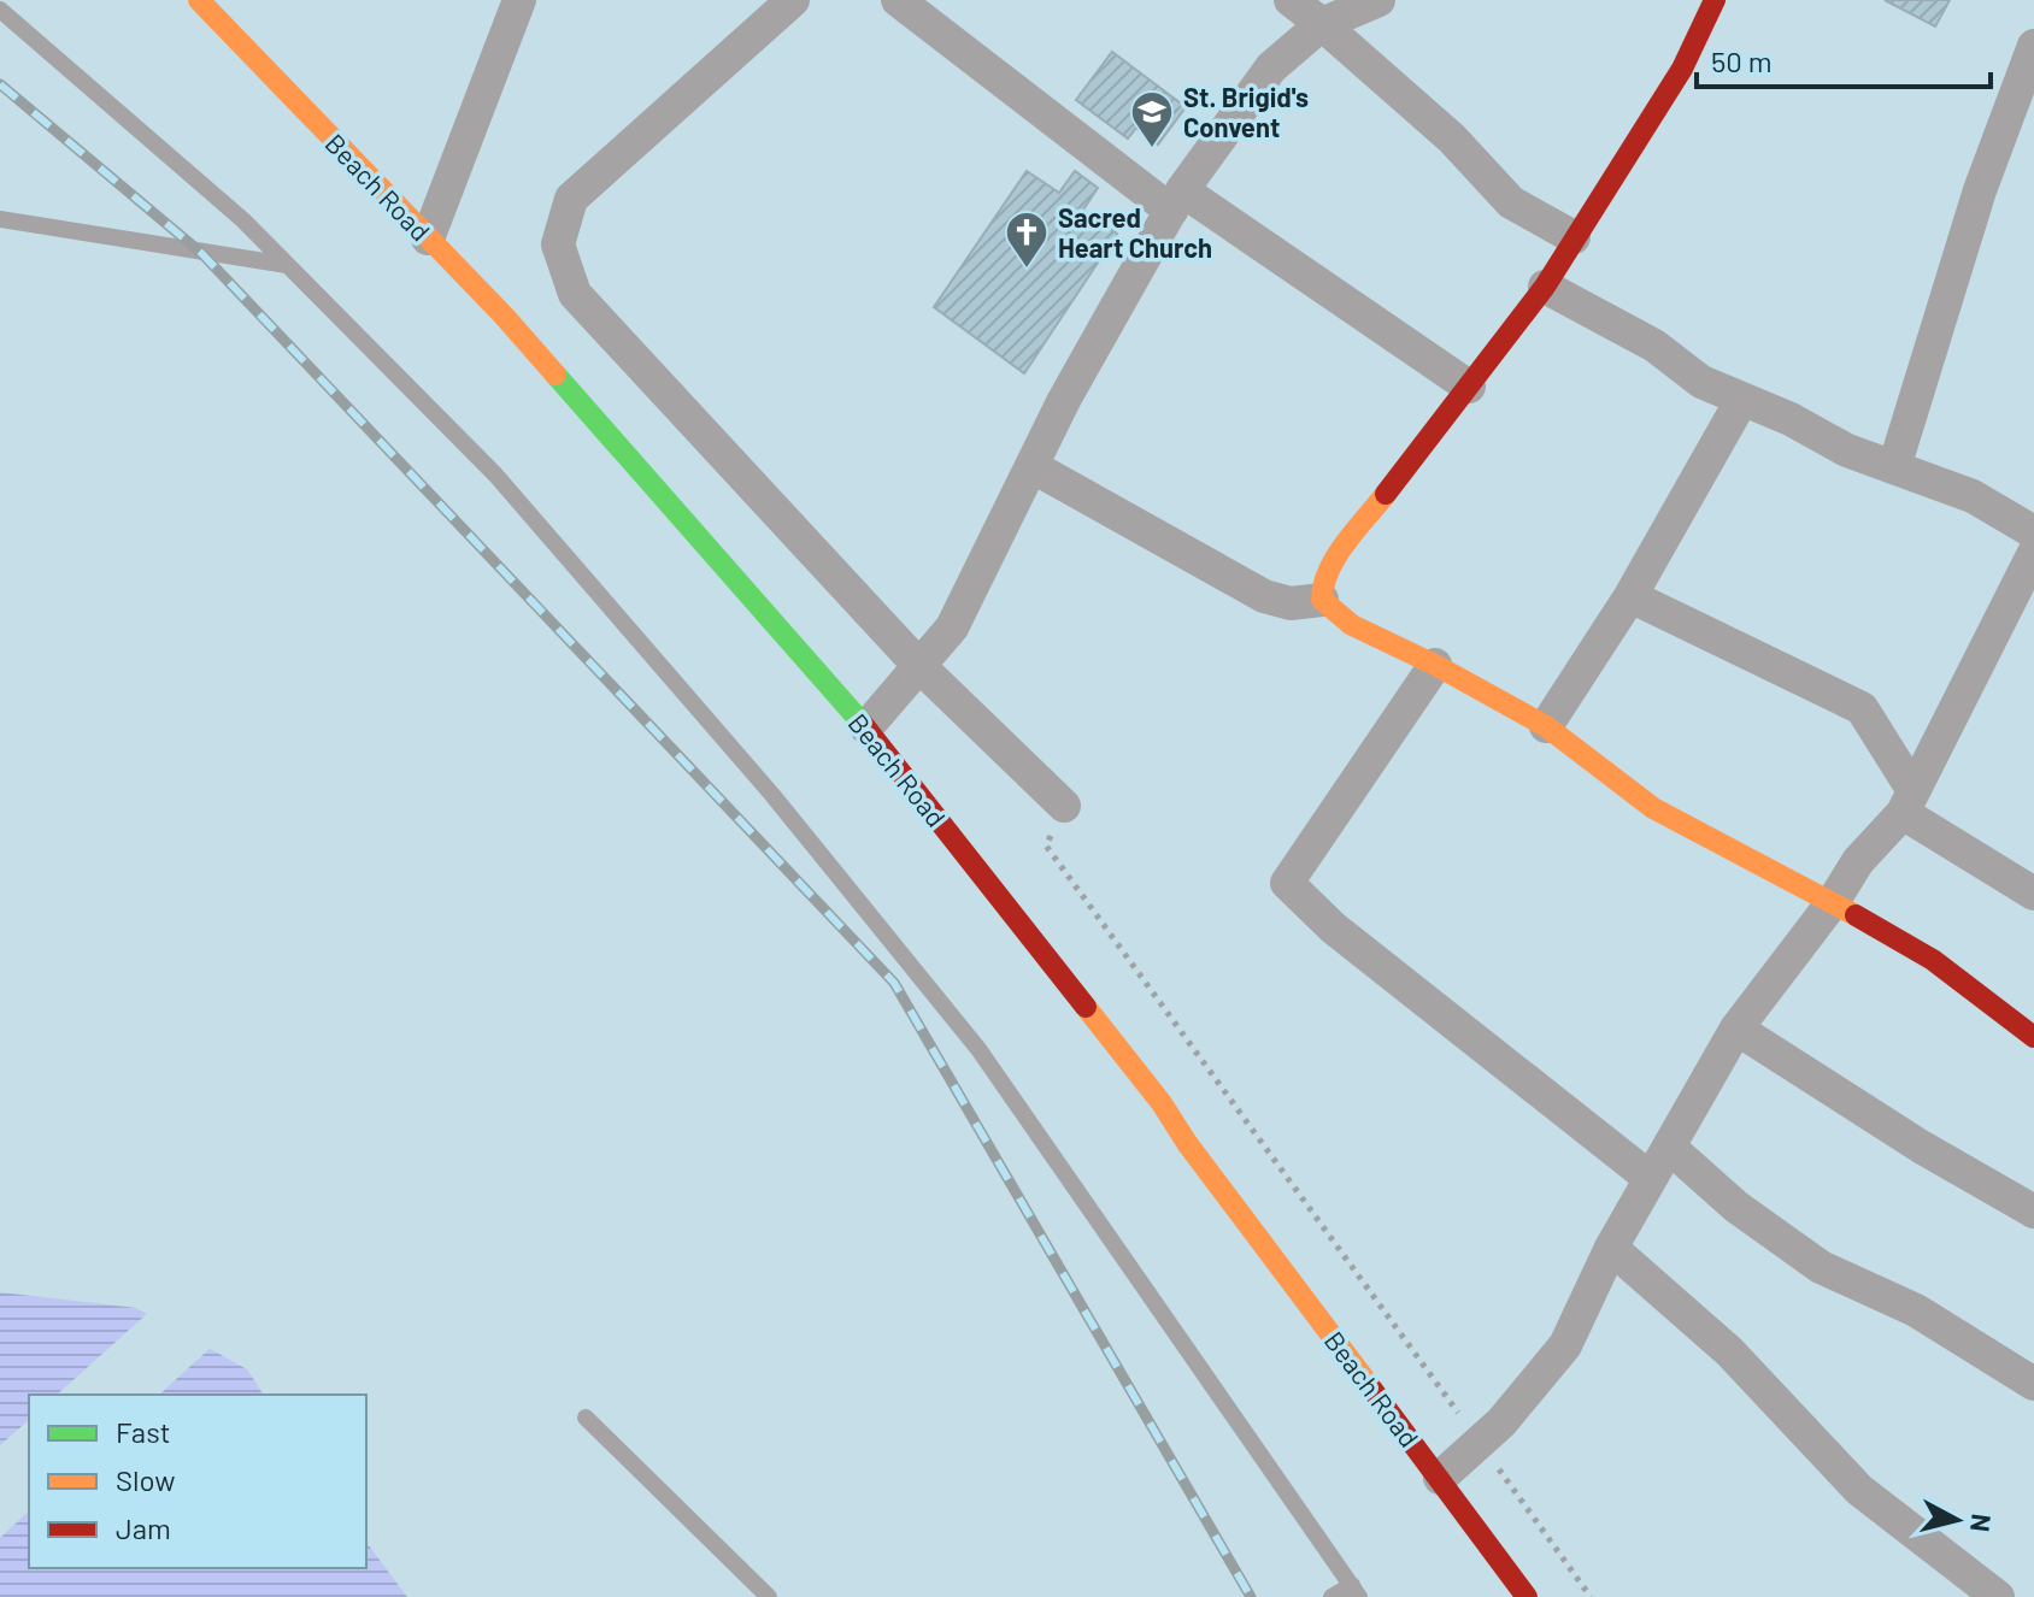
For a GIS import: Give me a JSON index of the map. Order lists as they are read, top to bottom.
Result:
{
  "streets": {
    "main road": ["Beach Road"]
  },
  "places": {
    "school or university": ["St. Brigid's Convent"],
    "church": ["Sacred Heart Church"]
  },
  "legend": ["Fast", "Slow", "Jam"],
  "scale_bar": "50 m",
  "north": "right"
}
